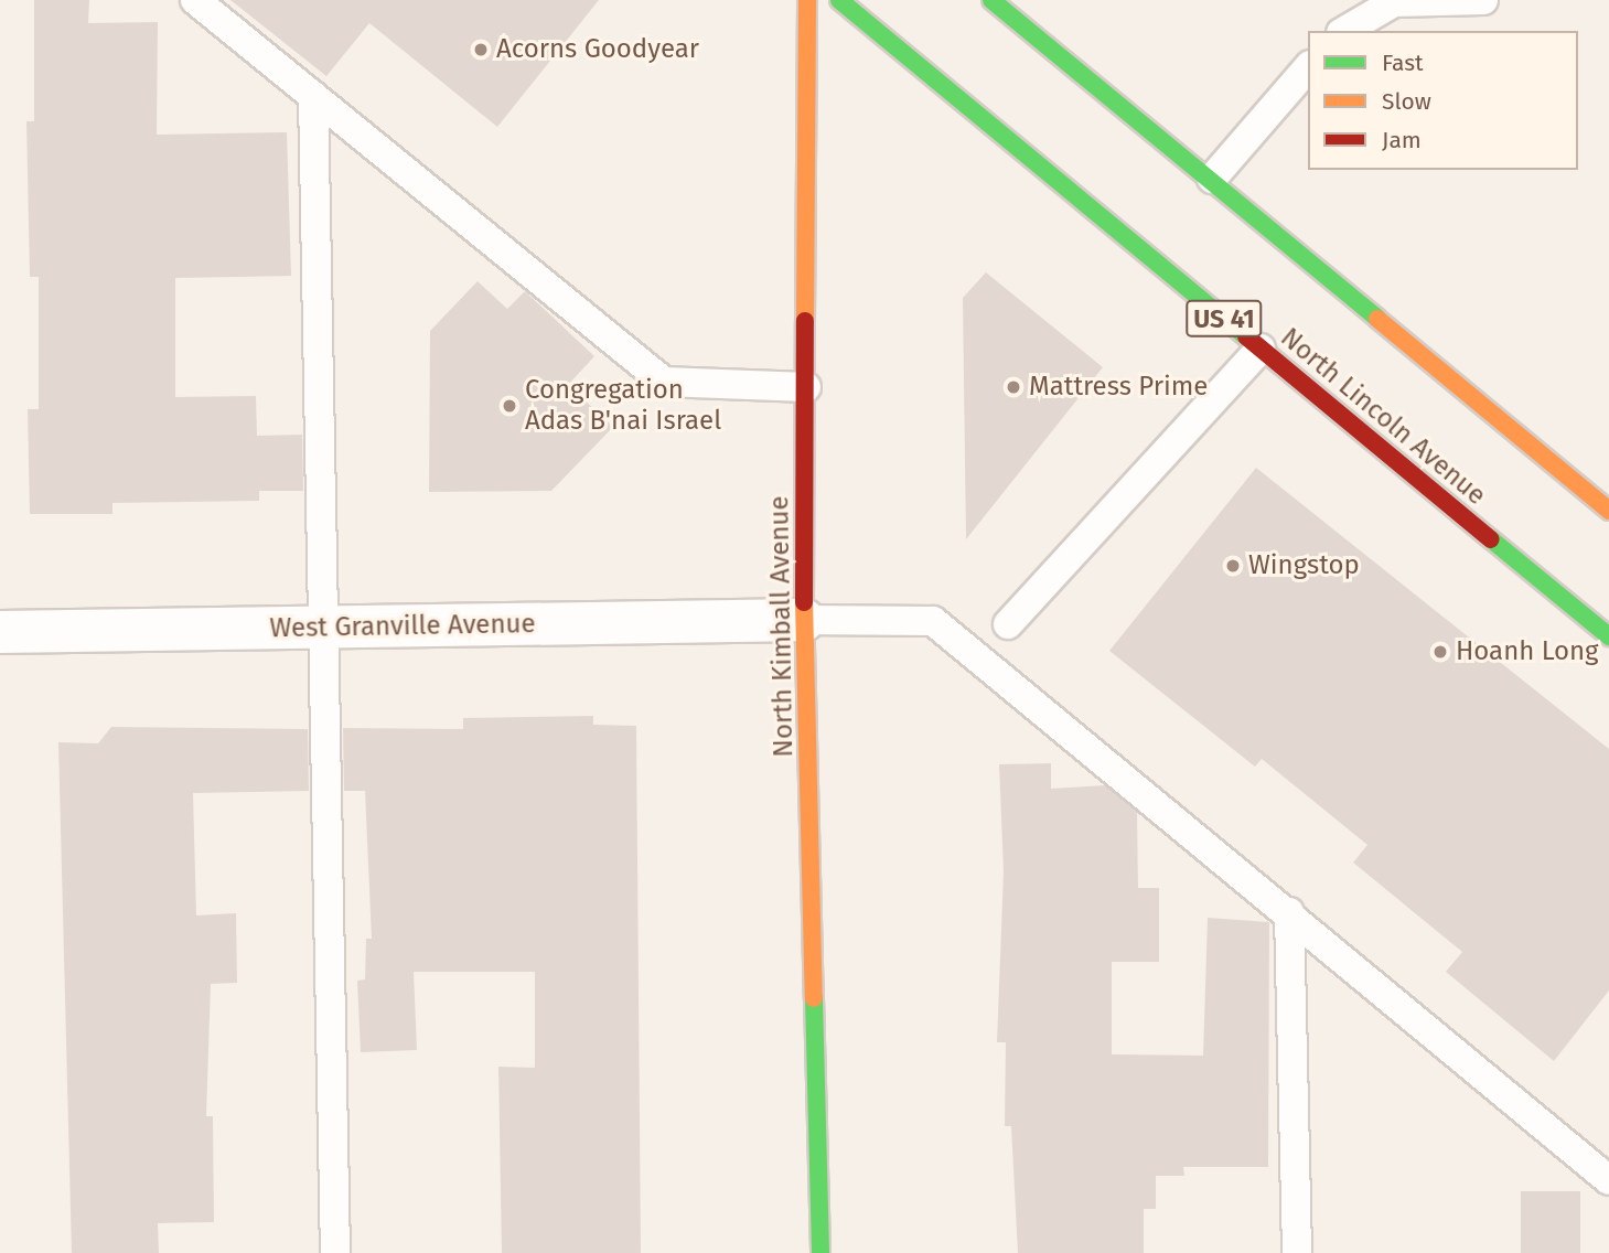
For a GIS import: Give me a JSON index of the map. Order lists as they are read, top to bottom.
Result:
{
  "streets": {
    "main road": ["US 41", "North Lincoln Avenue", "North Kimball Avenue"],
    "street": ["West Granville Avenue"]
  },
  "crossings": [
    ["West Granville Avenue", "North Kimball Avenue"]
  ],
  "places": [
    "Acorns Goodyear",
    "Mattress Prime",
    "Congregation Adas B'nai Israel",
    "Wingstop",
    "Hoanh Long"
  ],
  "legend": ["Fast", "Slow", "Jam"]
}
